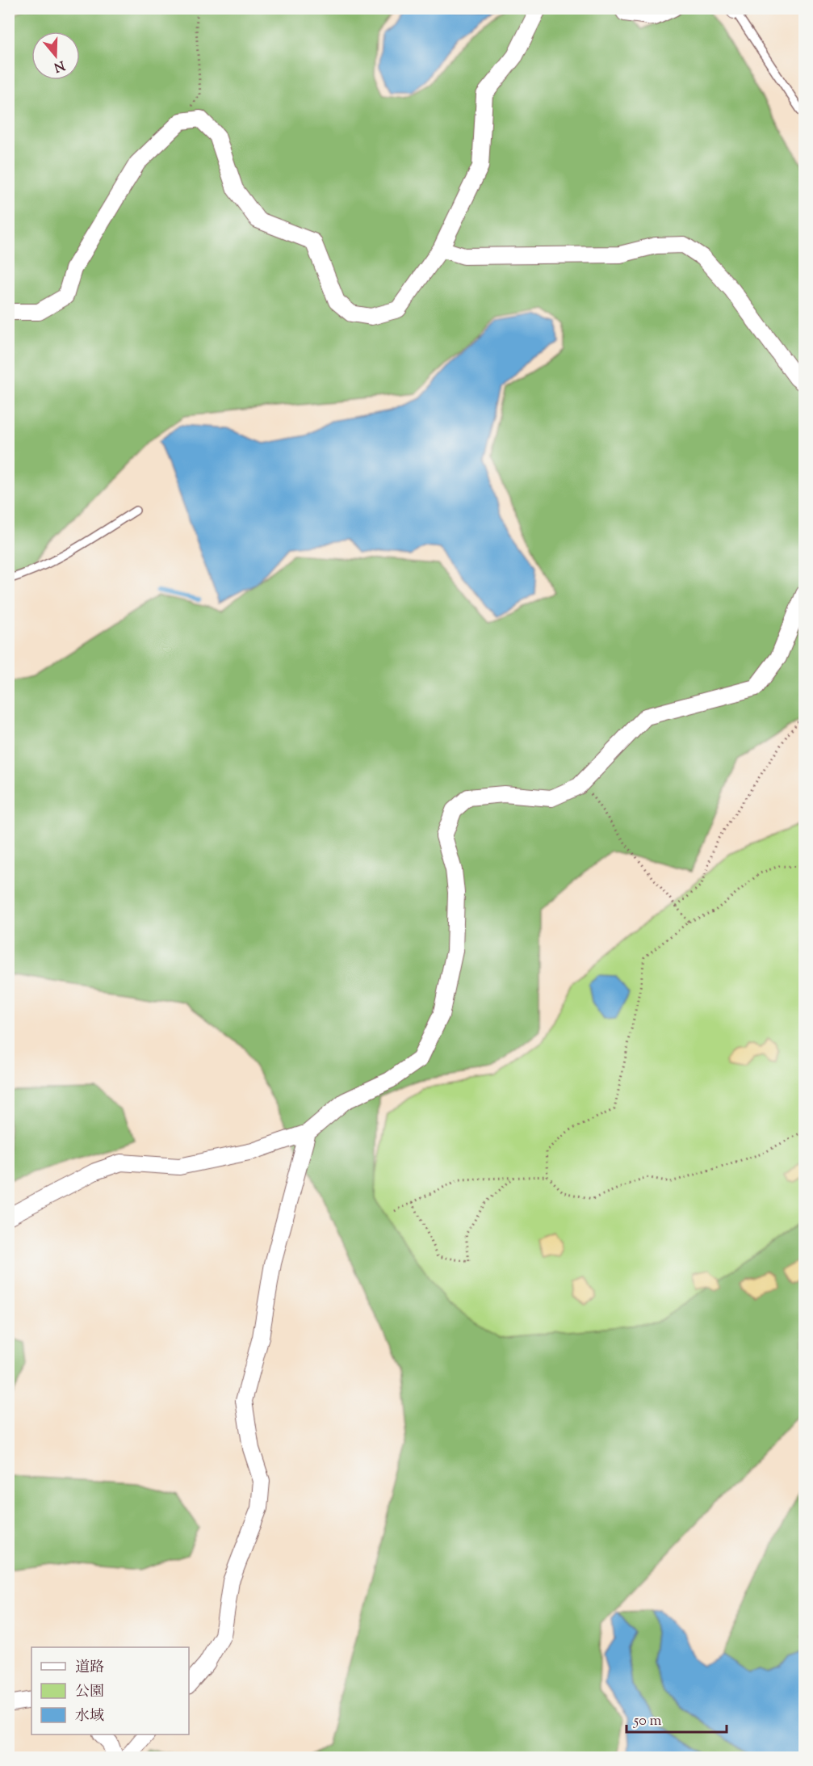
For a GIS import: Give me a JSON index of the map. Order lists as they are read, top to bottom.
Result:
{
  "legend": ["道路", "公園", "水域"],
  "scale_bar": "50 m",
  "north": "bottom"
}
